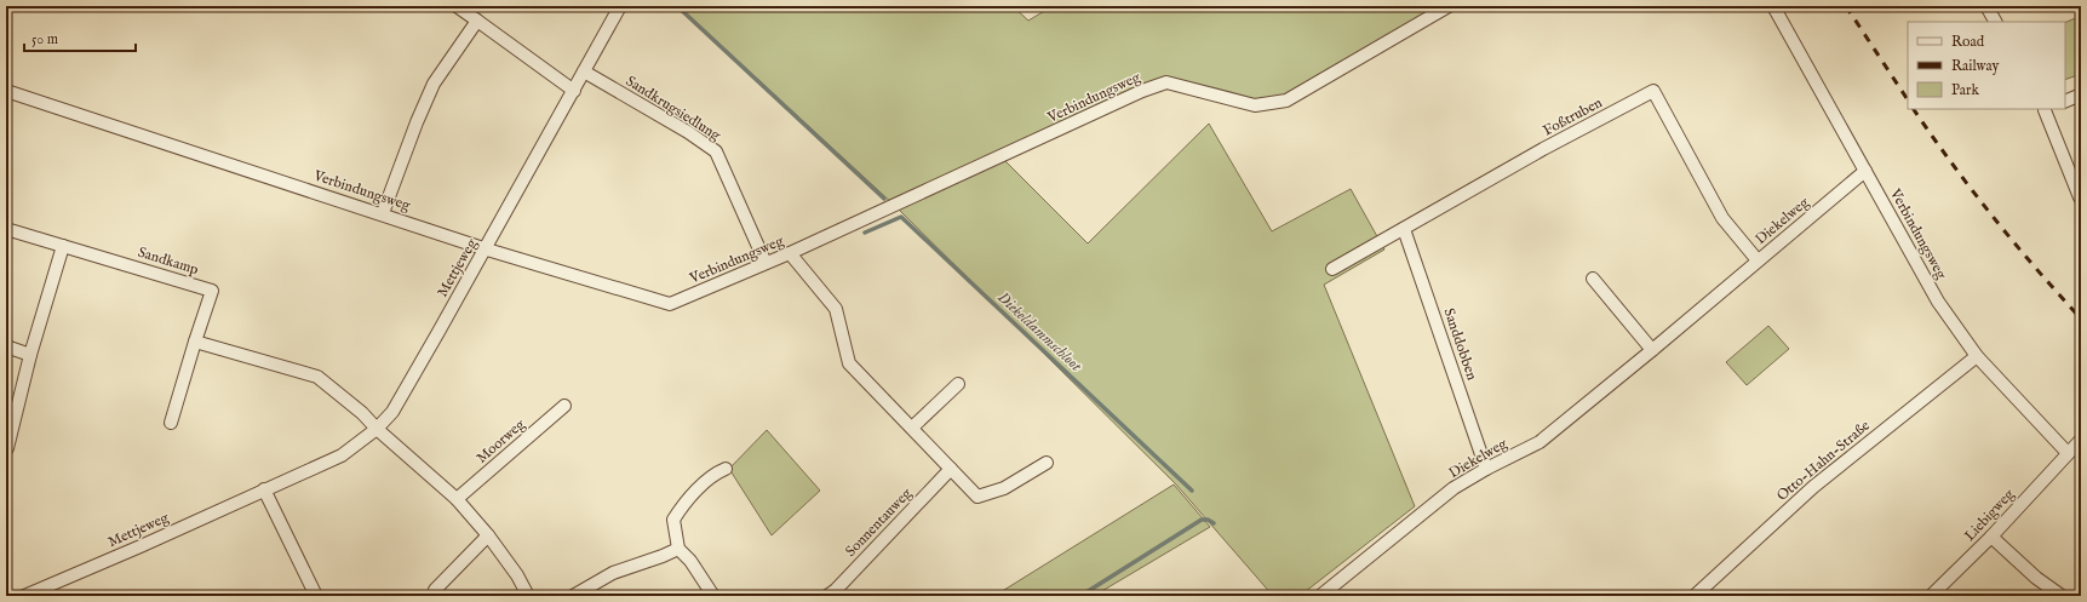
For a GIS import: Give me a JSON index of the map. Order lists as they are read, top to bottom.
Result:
{
  "streets": {
    "street": [
      "Verbindungsweg",
      "Sandkrugsiedlung",
      "Foßtruben",
      "Diekelweg",
      "Sandkamp",
      "Mettjeweg",
      "Sanddobben",
      "Moorweg",
      "Otto-Hahn-Straße",
      "Liebigweg",
      "Sonnentauweg"
    ]
  },
  "crossings": [
    ["Verbindungsweg", "Sandkrugsiedlung"],
    ["Verbindungsweg", "Diekelweg"],
    ["Verbindungsweg", "Mettjeweg"],
    ["Verbindungsweg", "Otto-Hahn-Straße"],
    ["Verbindungsweg", "Liebigweg"],
    ["Sandkrugsiedlung", "Mettjeweg"],
    ["Foßtruben", "Diekelweg"],
    ["Foßtruben", "Sanddobben"],
    ["Diekelweg", "Sanddobben"]
  ],
  "water": ["Diekeldammschloot"],
  "legend": ["Road", "Railway", "Park"],
  "scale_bar": "50 m"
}
